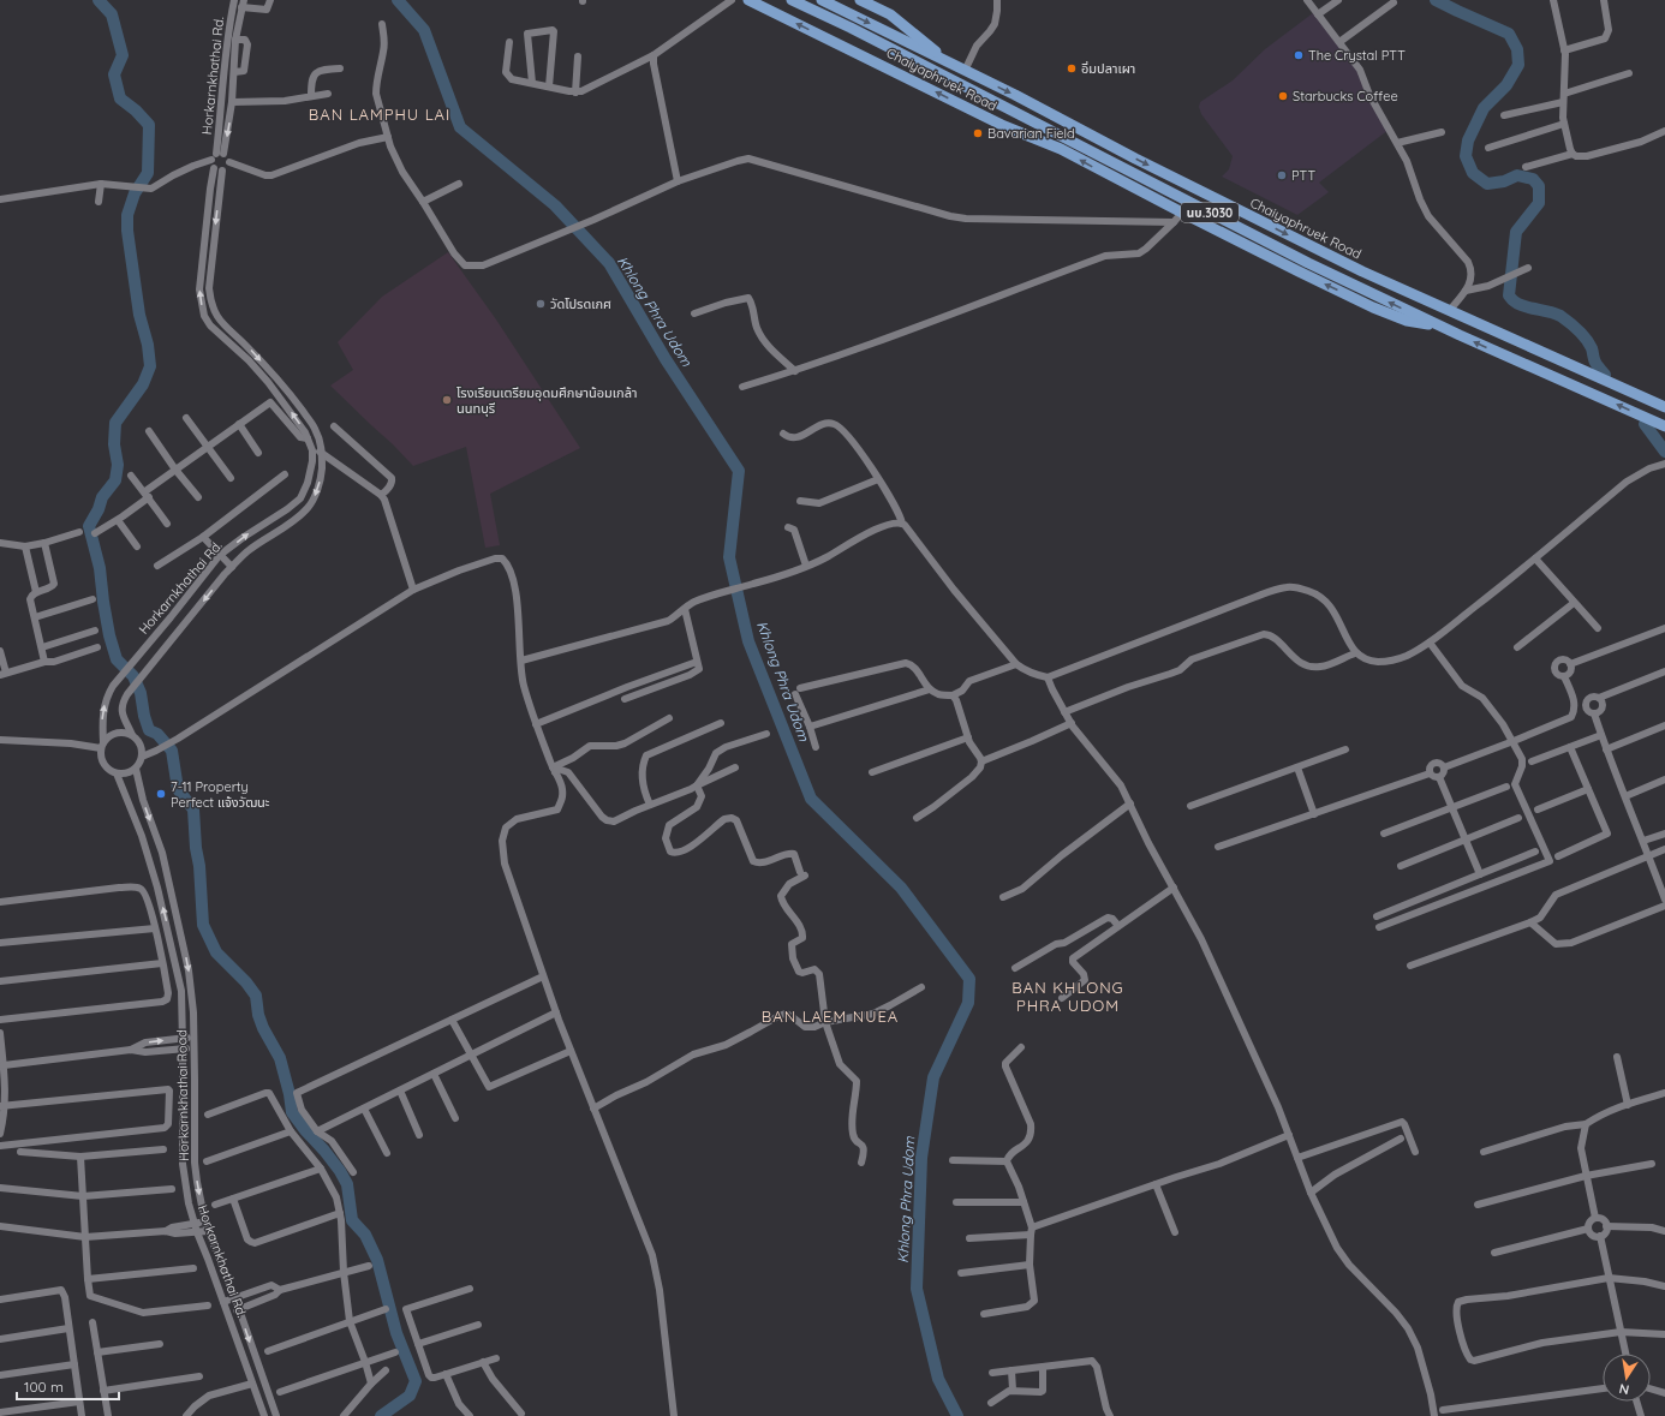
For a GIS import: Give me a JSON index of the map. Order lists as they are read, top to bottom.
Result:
{
  "streets": {
    "main road": ["Chaiyaphruek Road", "นบ.3030"],
    "street": ["Horkarnkhathai Rd.", "Horkarnkhathai Road"]
  },
  "crossings": [
    ["Horkarnkhathai Rd.", "Horkarnkhathai Road"]
  ],
  "one_way": ["Horkarnkhathai Road"],
  "districts": ["BAN LAMPHU LAI", "BAN KHLONG PHRA UDOM", "BAN LAEM NUEA"],
  "water": ["Khlong Phra Udom"],
  "places": [
    "The Crystal PTT",
    "อิ่มปลาเผา",
    "Starbucks Coffee",
    "Bavarian Field",
    "PTT",
    "วัดโปรดเกศ",
    "โรงเรียนเตรียมอุดมศึกษาน้อมเกล้า นนทบุรี",
    "7-11 Property Perfect แจ้งวัฒนะ"
  ],
  "scale_bar": "100 m",
  "north": "bottom"
}
